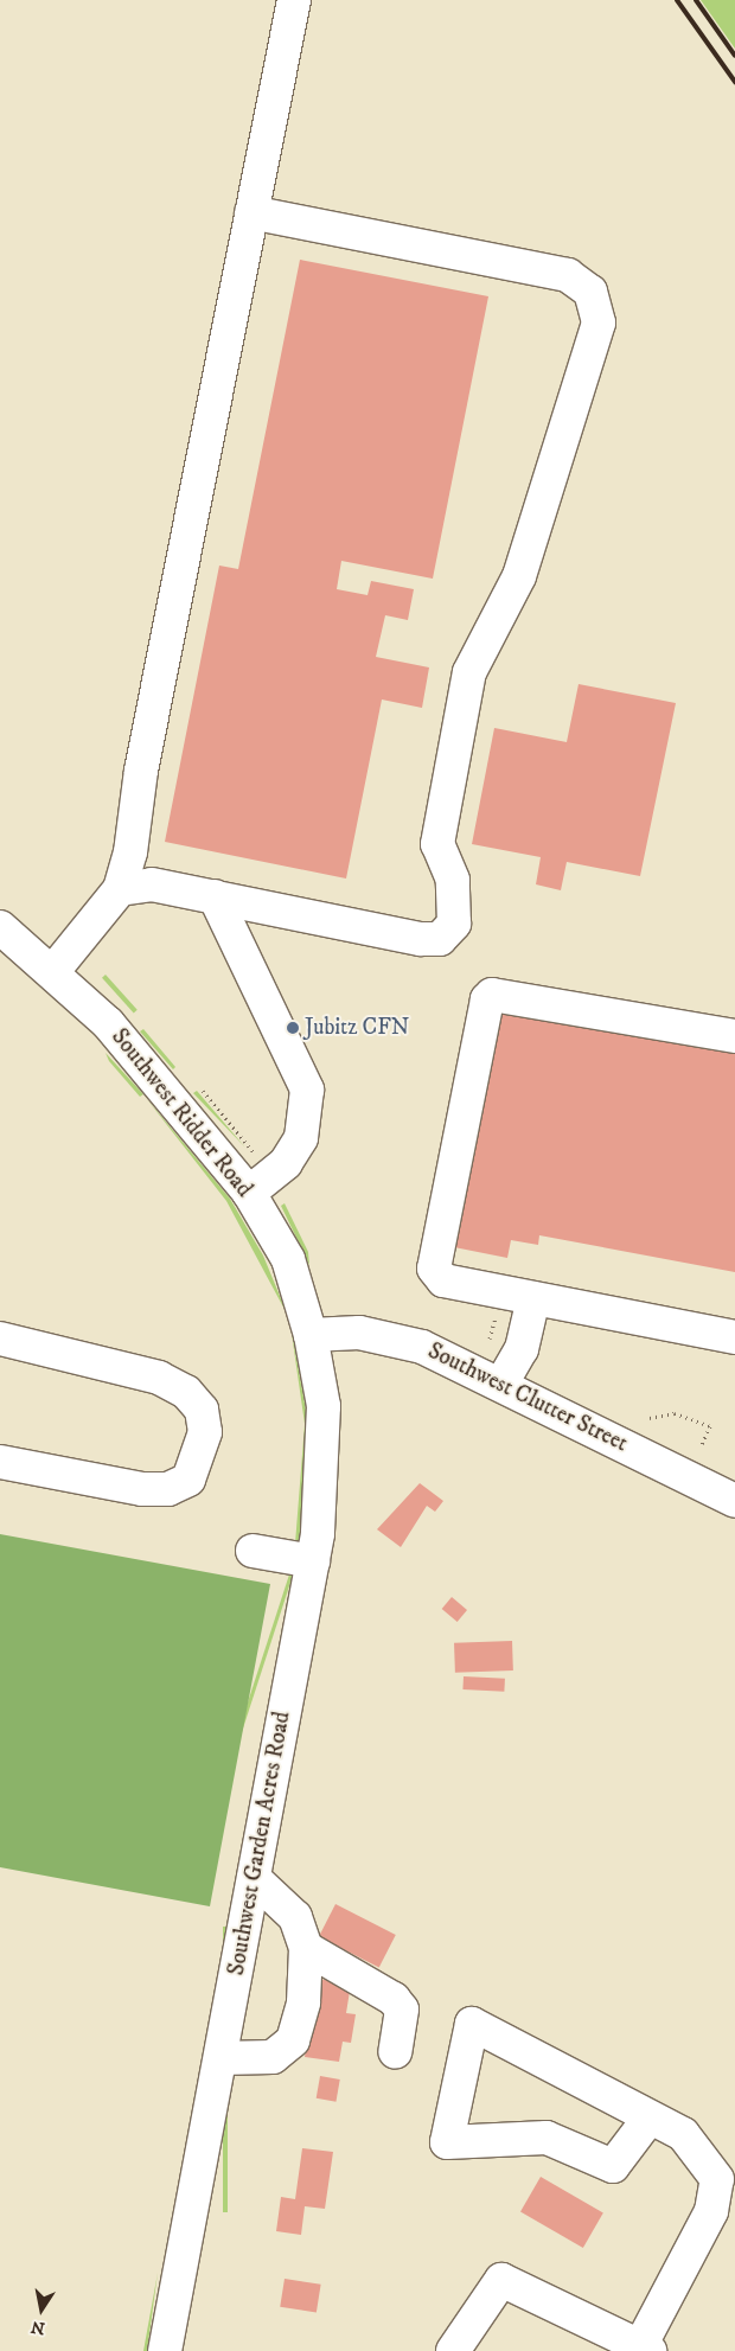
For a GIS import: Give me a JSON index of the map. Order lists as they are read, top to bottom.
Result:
{
  "streets": {
    "street": ["Southwest Ridder Road", "Southwest Clutter Street", "Southwest Garden Acres Road"]
  },
  "crossings": [
    ["Southwest Ridder Road", "Southwest Clutter Street"],
    ["Southwest Ridder Road", "Southwest Garden Acres Road"],
    ["Southwest Clutter Street", "Southwest Garden Acres Road"]
  ],
  "places": ["Jubitz CFN"],
  "north": "bottom"
}
